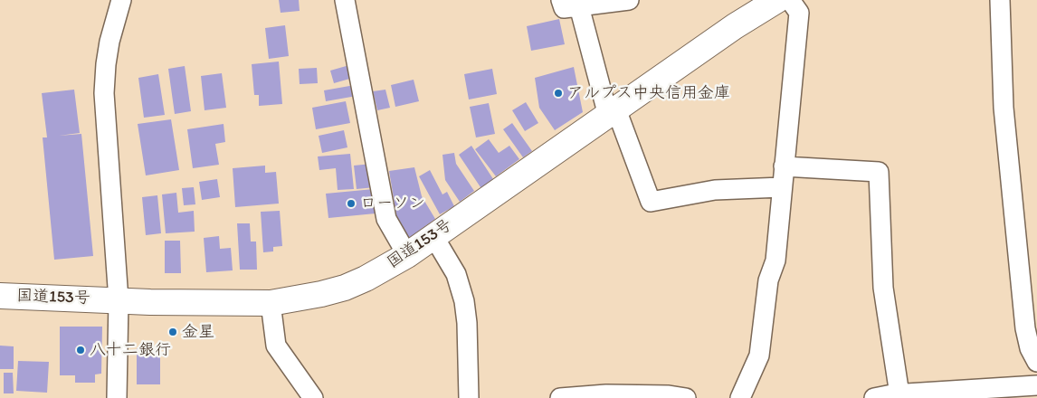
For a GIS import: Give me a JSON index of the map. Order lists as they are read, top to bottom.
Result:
{
  "streets": {
    "highway": ["国道153号"]
  },
  "places": [
    "アルプス中央信用金庫",
    "ローソン",
    "金星",
    "八十二銀行"
  ]
}
